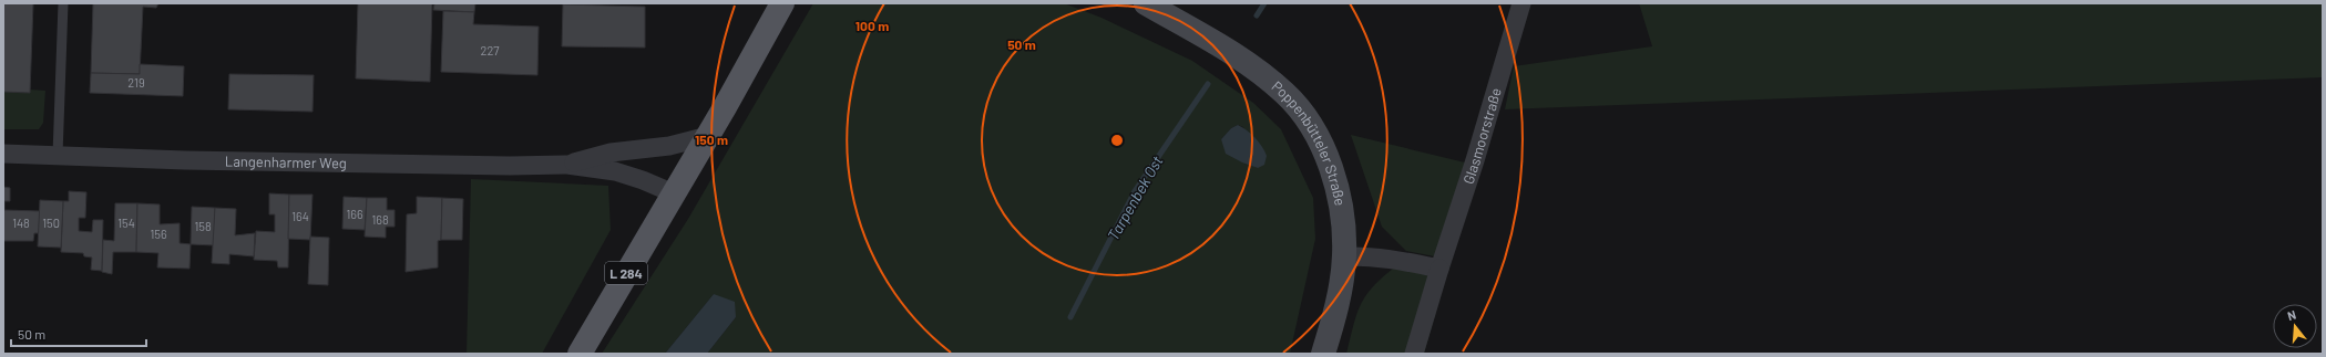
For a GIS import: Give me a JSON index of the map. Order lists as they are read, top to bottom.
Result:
{
  "streets": {
    "main road": ["Poppenbütteler Straße", "L 284"],
    "street": ["Glasmoorstraße", "Langenharmer Weg"]
  },
  "crossings": [
    ["Langenharmer Weg", "L 284"]
  ],
  "water": ["Tarpenbek Ost"],
  "house_numbers": [
    "227",
    "219",
    "166",
    "164",
    "168",
    "148",
    "150",
    "154",
    "158",
    "156"
  ],
  "scale_bar": "50 m",
  "north": "top",
  "rings": ["100 m", "50 m", "150 m"]
}
